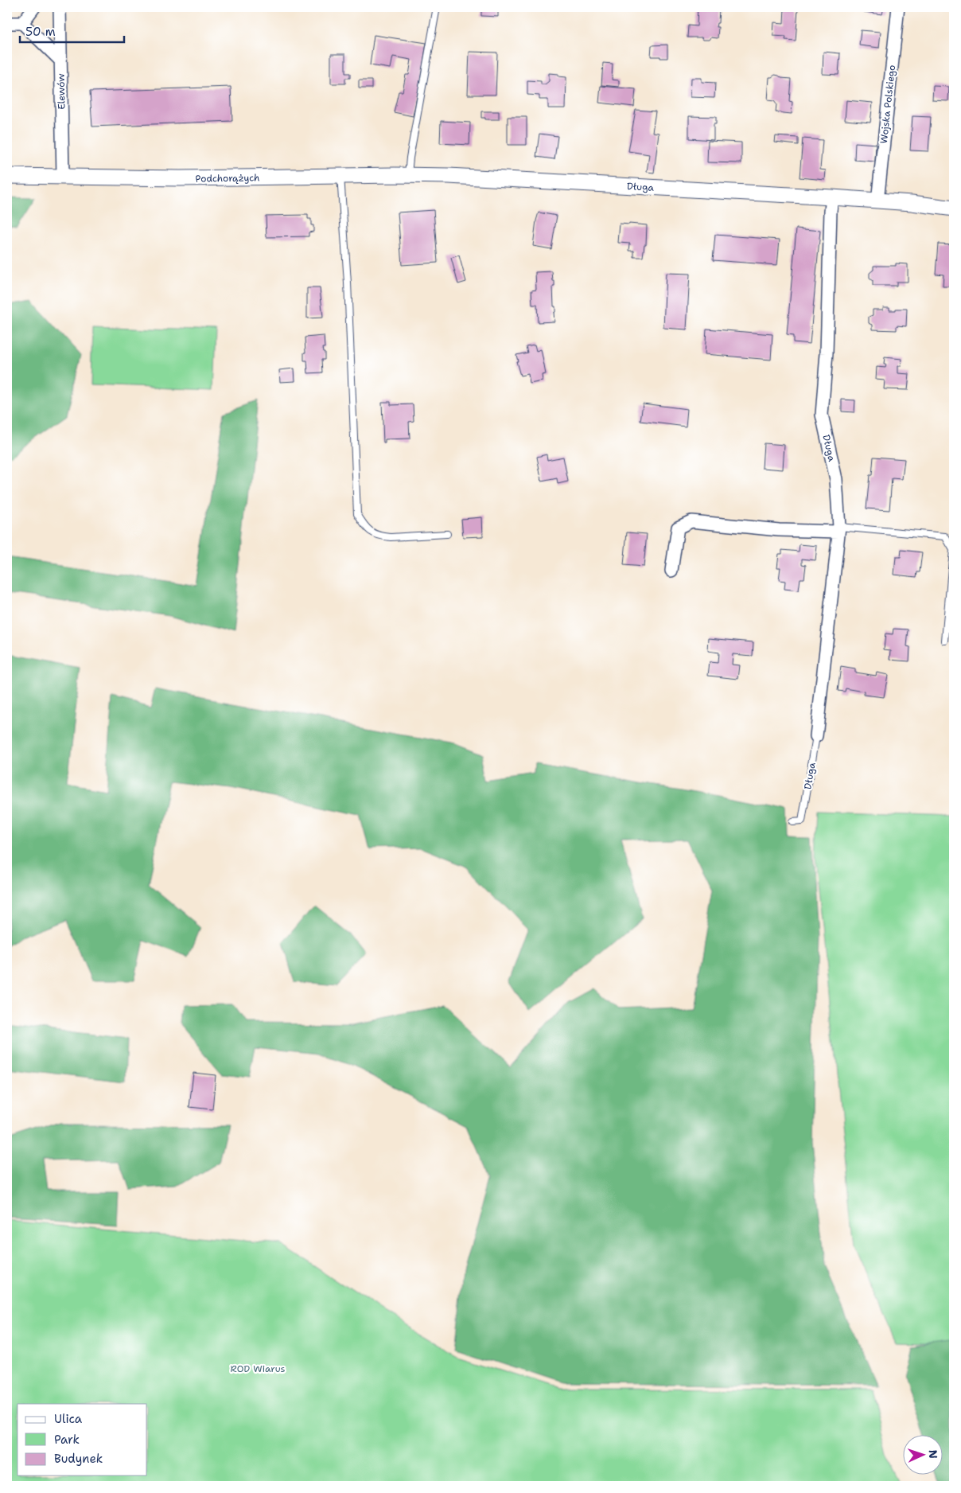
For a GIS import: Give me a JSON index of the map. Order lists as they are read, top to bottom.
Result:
{
  "streets": {
    "street": [
      "Elewów",
      "Wojska Polskiego",
      "Podchorążych",
      "Długa"
    ]
  },
  "crossings": [
    ["Elewów", "Podchorążych"],
    ["Wojska Polskiego", "Długa"],
    ["Podchorążych", "Długa"]
  ],
  "parks": ["ROD Wiarus"],
  "legend": ["Ulica", "Park", "Budynek"],
  "scale_bar": "50 m",
  "north": "right"
}
